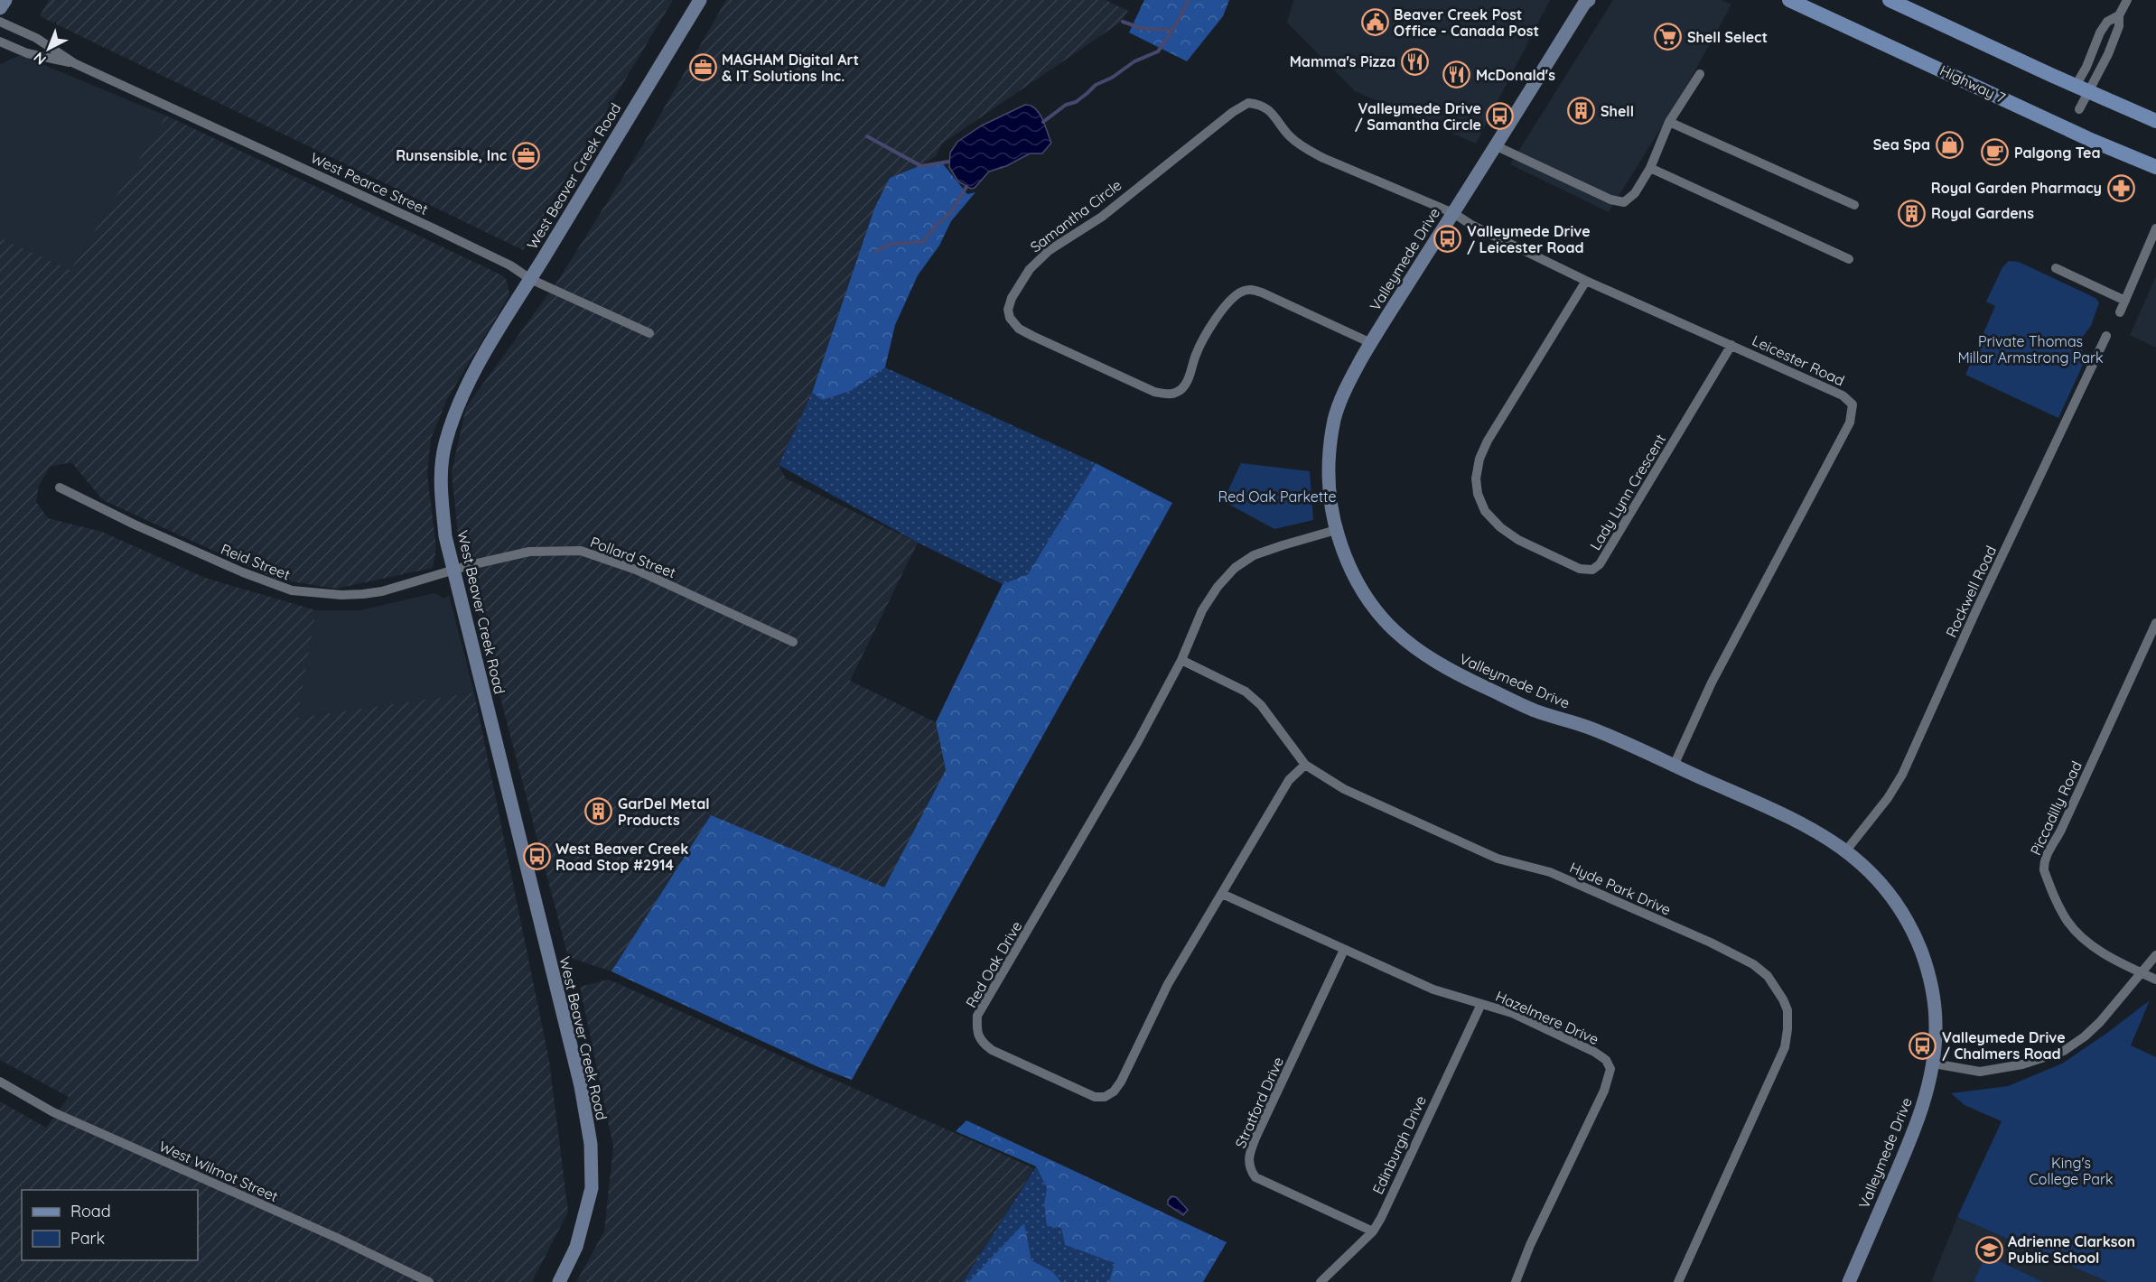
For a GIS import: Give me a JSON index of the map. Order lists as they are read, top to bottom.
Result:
{
  "streets": {
    "main road": ["Highway 7"],
    "street": [
      "West Beaver Creek Road",
      "West Pearce Street",
      "Samantha Circle",
      "Valleymede Drive",
      "Leicester Road",
      "Lady Lynn Crescent",
      "Pollard Street",
      "Reid Street",
      "Rockwell Road",
      "Piccadilly Road",
      "Hyde Park Drive",
      "Red Oak Drive",
      "Hazelmere Drive",
      "Stratford Drive",
      "Edinburgh Drive",
      "West Wilmot Street"
    ]
  },
  "crossings": [
    ["West Beaver Creek Road", "West Pearce Street"],
    ["West Beaver Creek Road", "Pollard Street"],
    ["West Beaver Creek Road", "Reid Street"],
    ["Samantha Circle", "Valleymede Drive"],
    ["Samantha Circle", "Leicester Road"],
    ["Valleymede Drive", "Leicester Road"],
    ["Valleymede Drive", "Rockwell Road"],
    ["Valleymede Drive", "Red Oak Drive"],
    ["Leicester Road", "Lady Lynn Crescent"],
    ["Pollard Street", "Reid Street"],
    ["Hyde Park Drive", "Red Oak Drive"],
    ["Red Oak Drive", "Hazelmere Drive"],
    ["Hazelmere Drive", "Stratford Drive"],
    ["Hazelmere Drive", "Edinburgh Drive"],
    ["Stratford Drive", "Edinburgh Drive"]
  ],
  "parks": ["Private Thomas Millar Armstrong Park", "Red Oak Parkette", "King's College Park"],
  "places": {
    "public building": ["Beaver Creek Post Office - Canada Post"],
    "supermarket": ["Shell Select"],
    "restaurant": ["Mamma's Pizza", "McDonald's"],
    "office": ["MAGHAM Digital Art & IT Solutions Inc.", "Runsensible, Inc"],
    "building": ["Shell", "Royal Gardens", "GarDel Metal Products"],
    "bus stop": [
      "Valleymede Drive / Samantha Circle",
      "Valleymede Drive / Leicester Road",
      "West Beaver Creek Road Stop #2914",
      "Valleymede Drive / Chalmers Road"
    ],
    "shop": ["Sea Spa"],
    "cafe": ["Palgong Tea"],
    "pharmacy": ["Royal Garden Pharmacy"],
    "school or university": ["Adrienne Clarkson Public School"]
  },
  "legend": ["Road", "Park"],
  "north": "bottom left"
}
